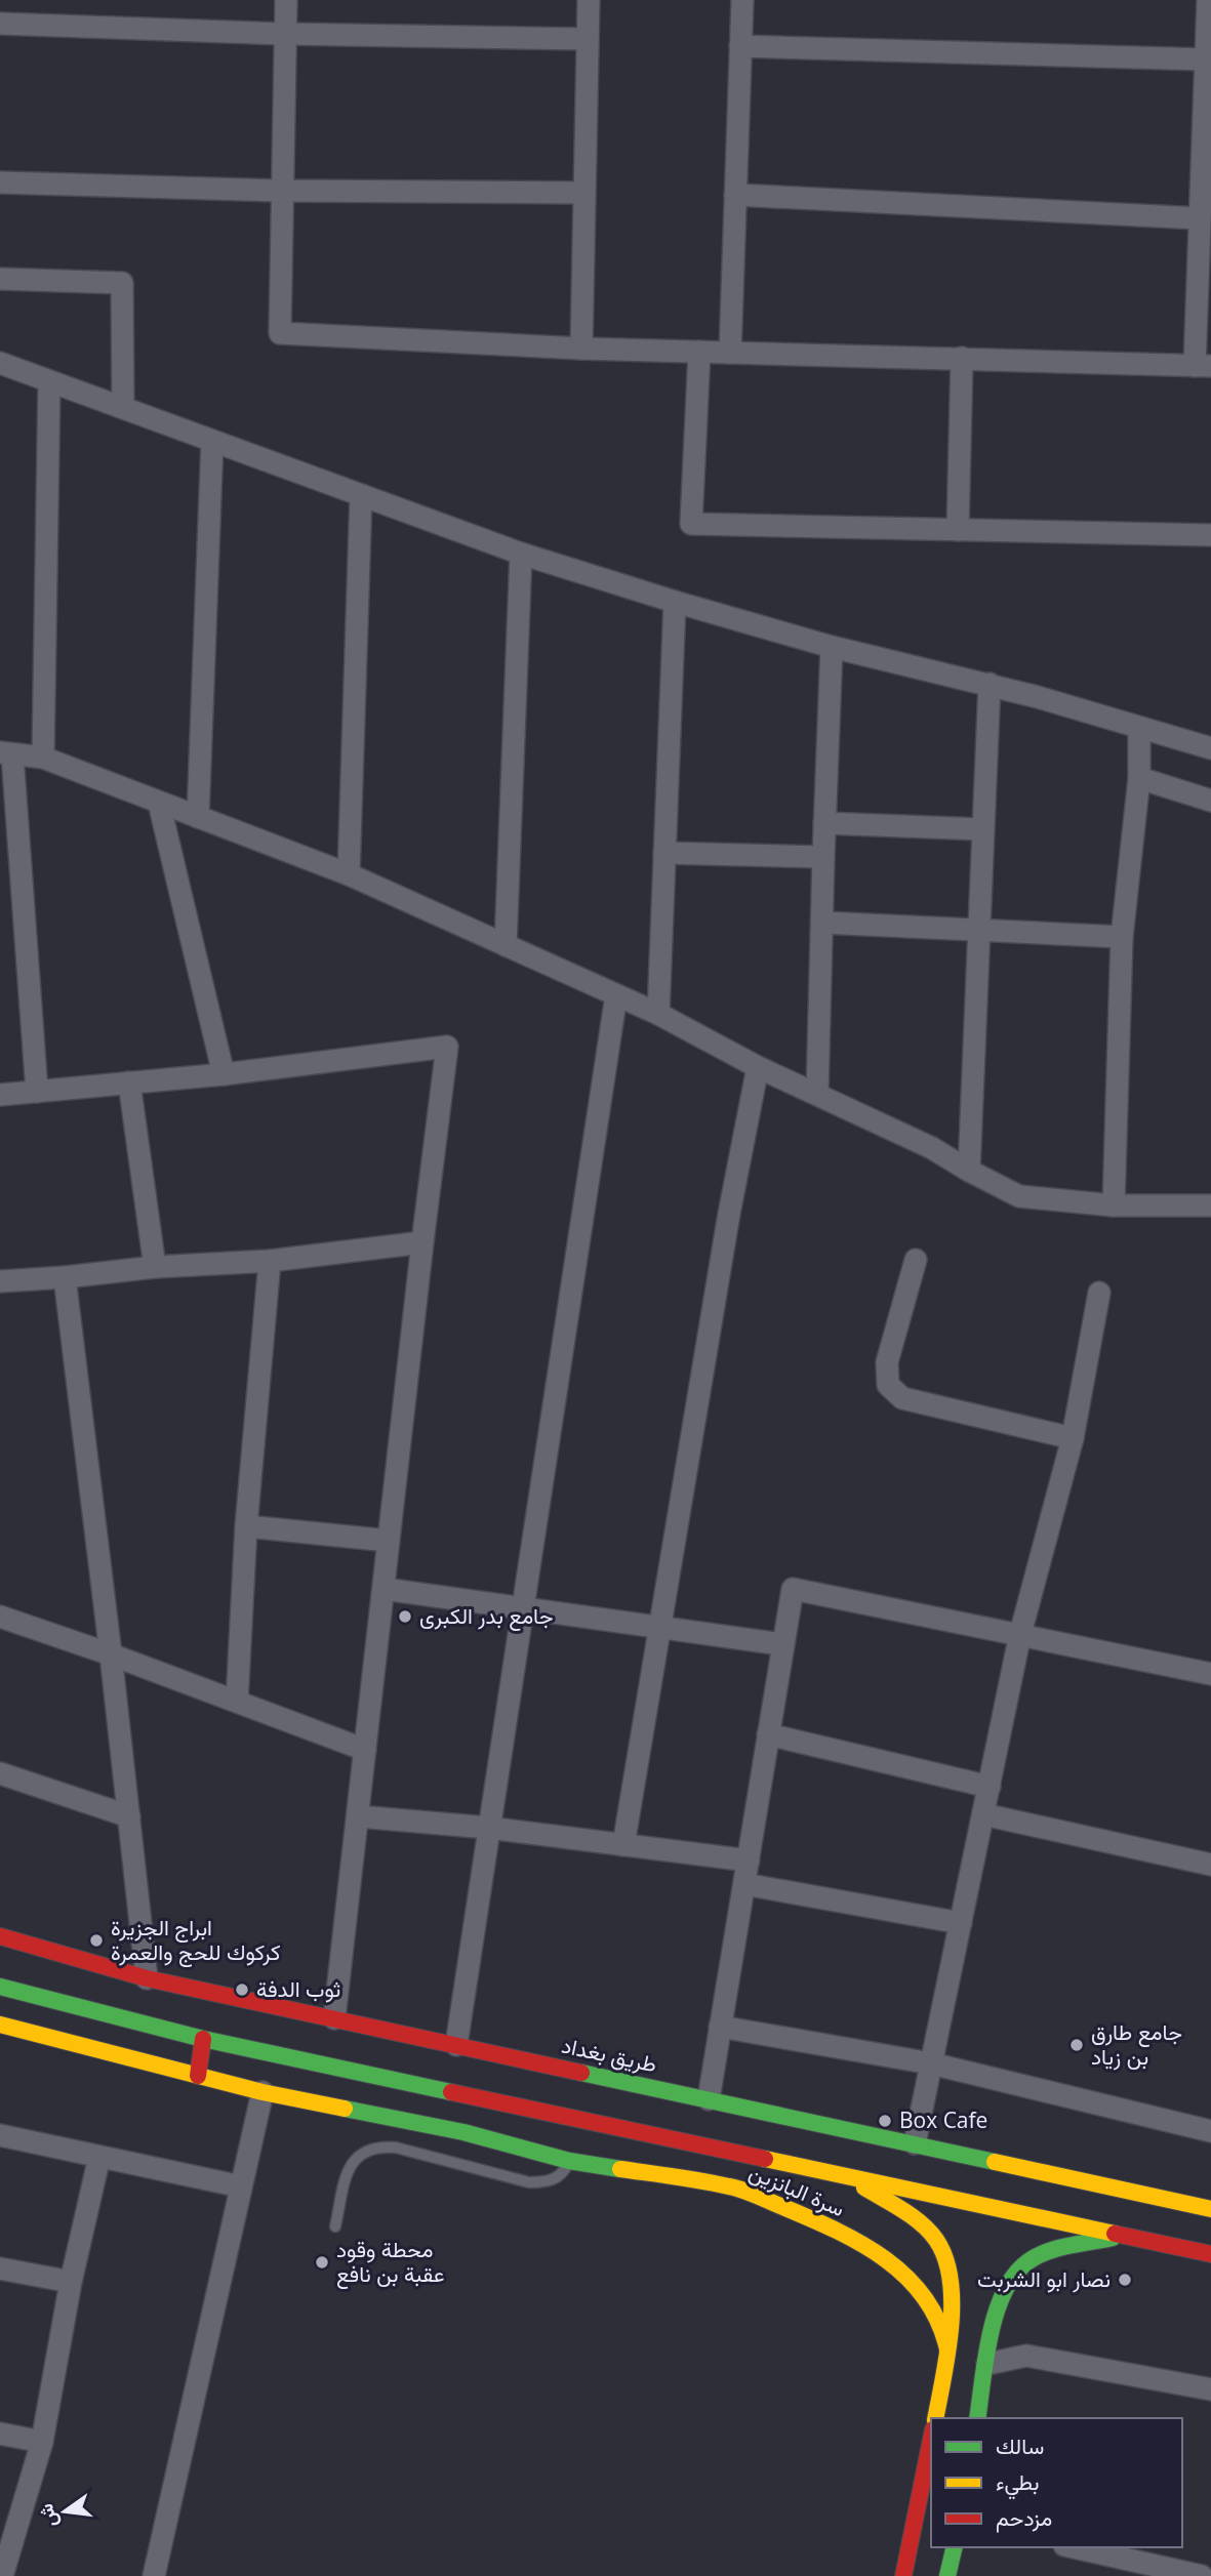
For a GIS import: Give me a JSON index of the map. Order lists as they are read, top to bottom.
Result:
{
  "streets": {
    "main road": ["طريق بغداد", "سرة البانزين"]
  },
  "places": [
    "جامع بدر الكبرى",
    "ابراج الجزيرة كركوك للحج والعمرة",
    "ثوب الدفة",
    "جامع طارق بن زياد",
    "Box Cafe",
    "محطة وقود عقبة بن نافع",
    "نصار ابو الشربت"
  ],
  "legend": ["سالك", "بطيء", "مزدحم"],
  "north": "left"
}
